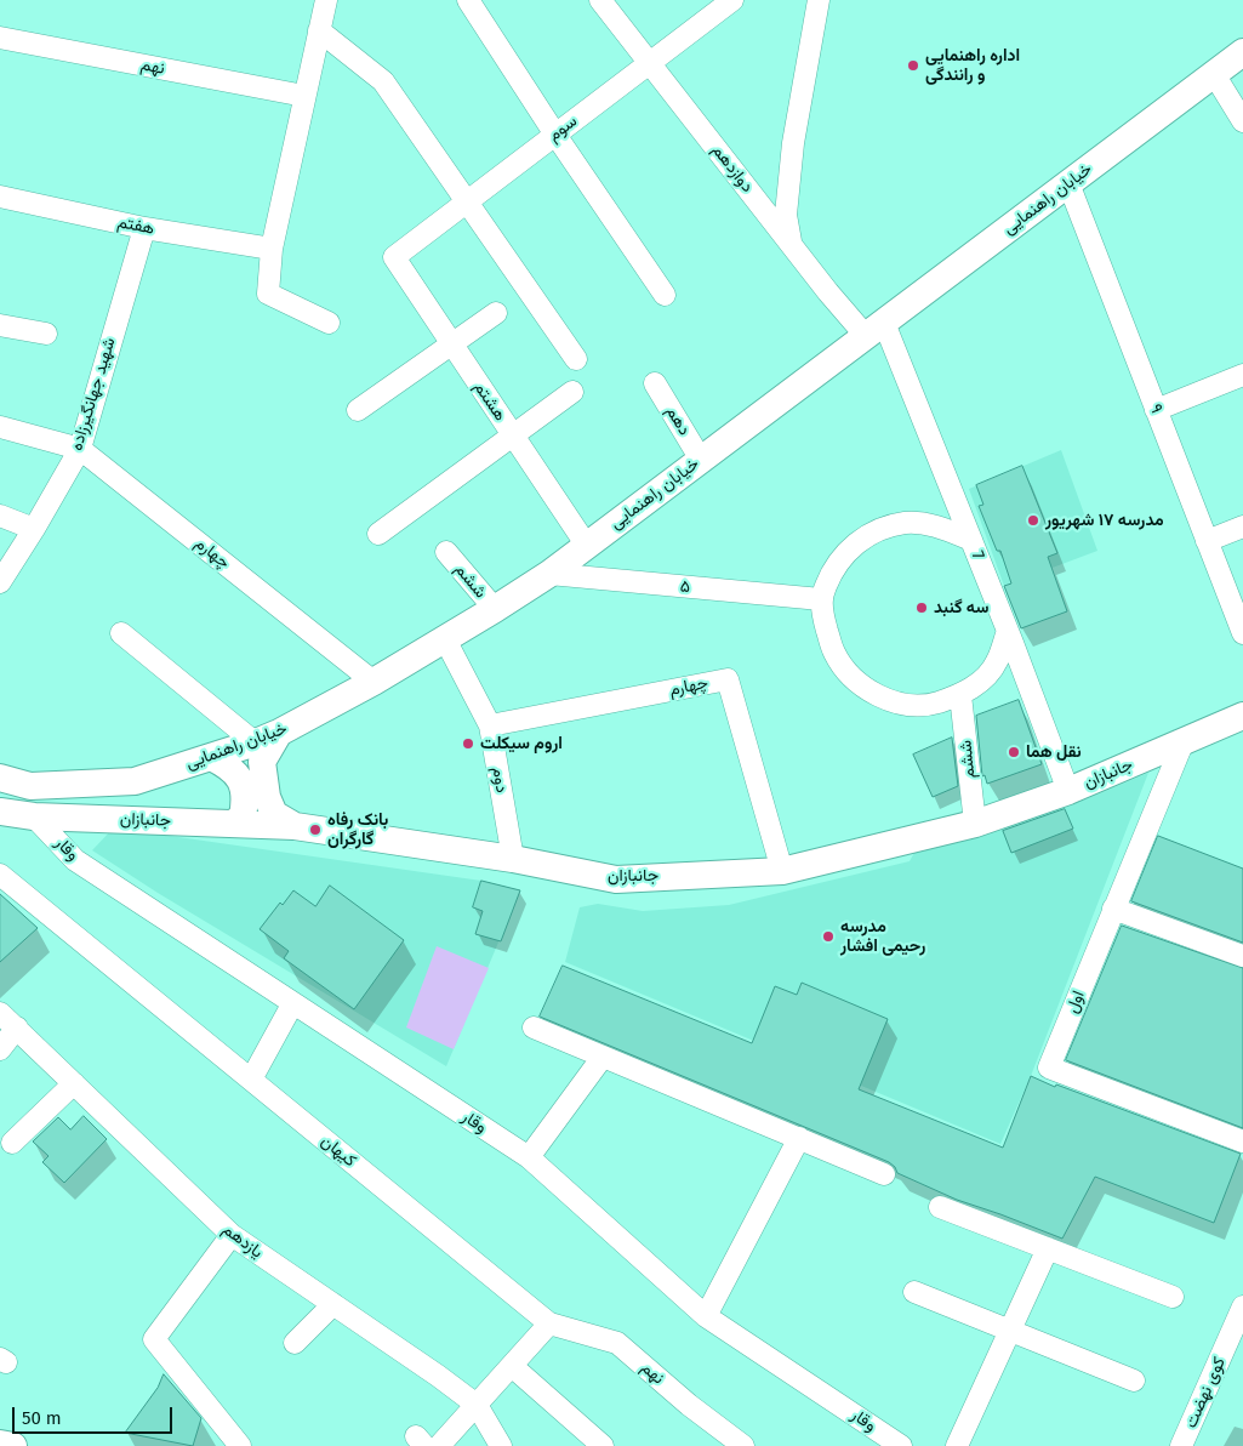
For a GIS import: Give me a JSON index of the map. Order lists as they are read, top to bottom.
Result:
{
  "streets": {
    "main road": ["خیابان راهنمایی", "جانبازان"],
    "street": [
      "نهم",
      "سوم",
      "دوازدهم",
      "هفتم",
      "شهید جهانگیرزاده",
      "هشتم",
      "۹",
      "دهم",
      "چهارم",
      "7",
      "ششم",
      "۵",
      "دوم",
      "وقار",
      "اول",
      "کیهان",
      "یازدهم",
      "کوی نهضت"
    ]
  },
  "crossings": [
    ["نهم", "کیهان"],
    ["سوم", "دوازدهم"],
    ["سوم", "هشتم"],
    ["دوازدهم", "خیابان راهنمایی"],
    ["دوازدهم", "7"],
    ["خیابان راهنمایی", "هشتم"],
    ["خیابان راهنمایی", "۹"],
    ["خیابان راهنمایی", "دهم"],
    ["خیابان راهنمایی", "چهارم"],
    ["خیابان راهنمایی", "7"],
    ["خیابان راهنمایی", "ششم"],
    ["خیابان راهنمایی", "۵"],
    ["خیابان راهنمایی", "دوم"],
    ["هفتم", "شهید جهانگیرزاده"],
    ["شهید جهانگیرزاده", "چهارم"],
    ["چهارم", "جانبازان"],
    ["چهارم", "دوم"],
    ["7", "ششم"],
    ["7", "۵"],
    ["7", "جانبازان"],
    ["ششم", "۵"],
    ["ششم", "جانبازان"],
    ["جانبازان", "دوم"],
    ["جانبازان", "وقار"],
    ["جانبازان", "اول"]
  ],
  "places": [
    "اداره راهنمایی و رانندگی",
    "مدرسه ۱۷ شهریور",
    "سه گنبد",
    "اروم سیکلت",
    "نقل هما",
    "بانک رفاه گارگران",
    "مدرسه رحیمی افشار"
  ],
  "scale_bar": "50 m"
}
